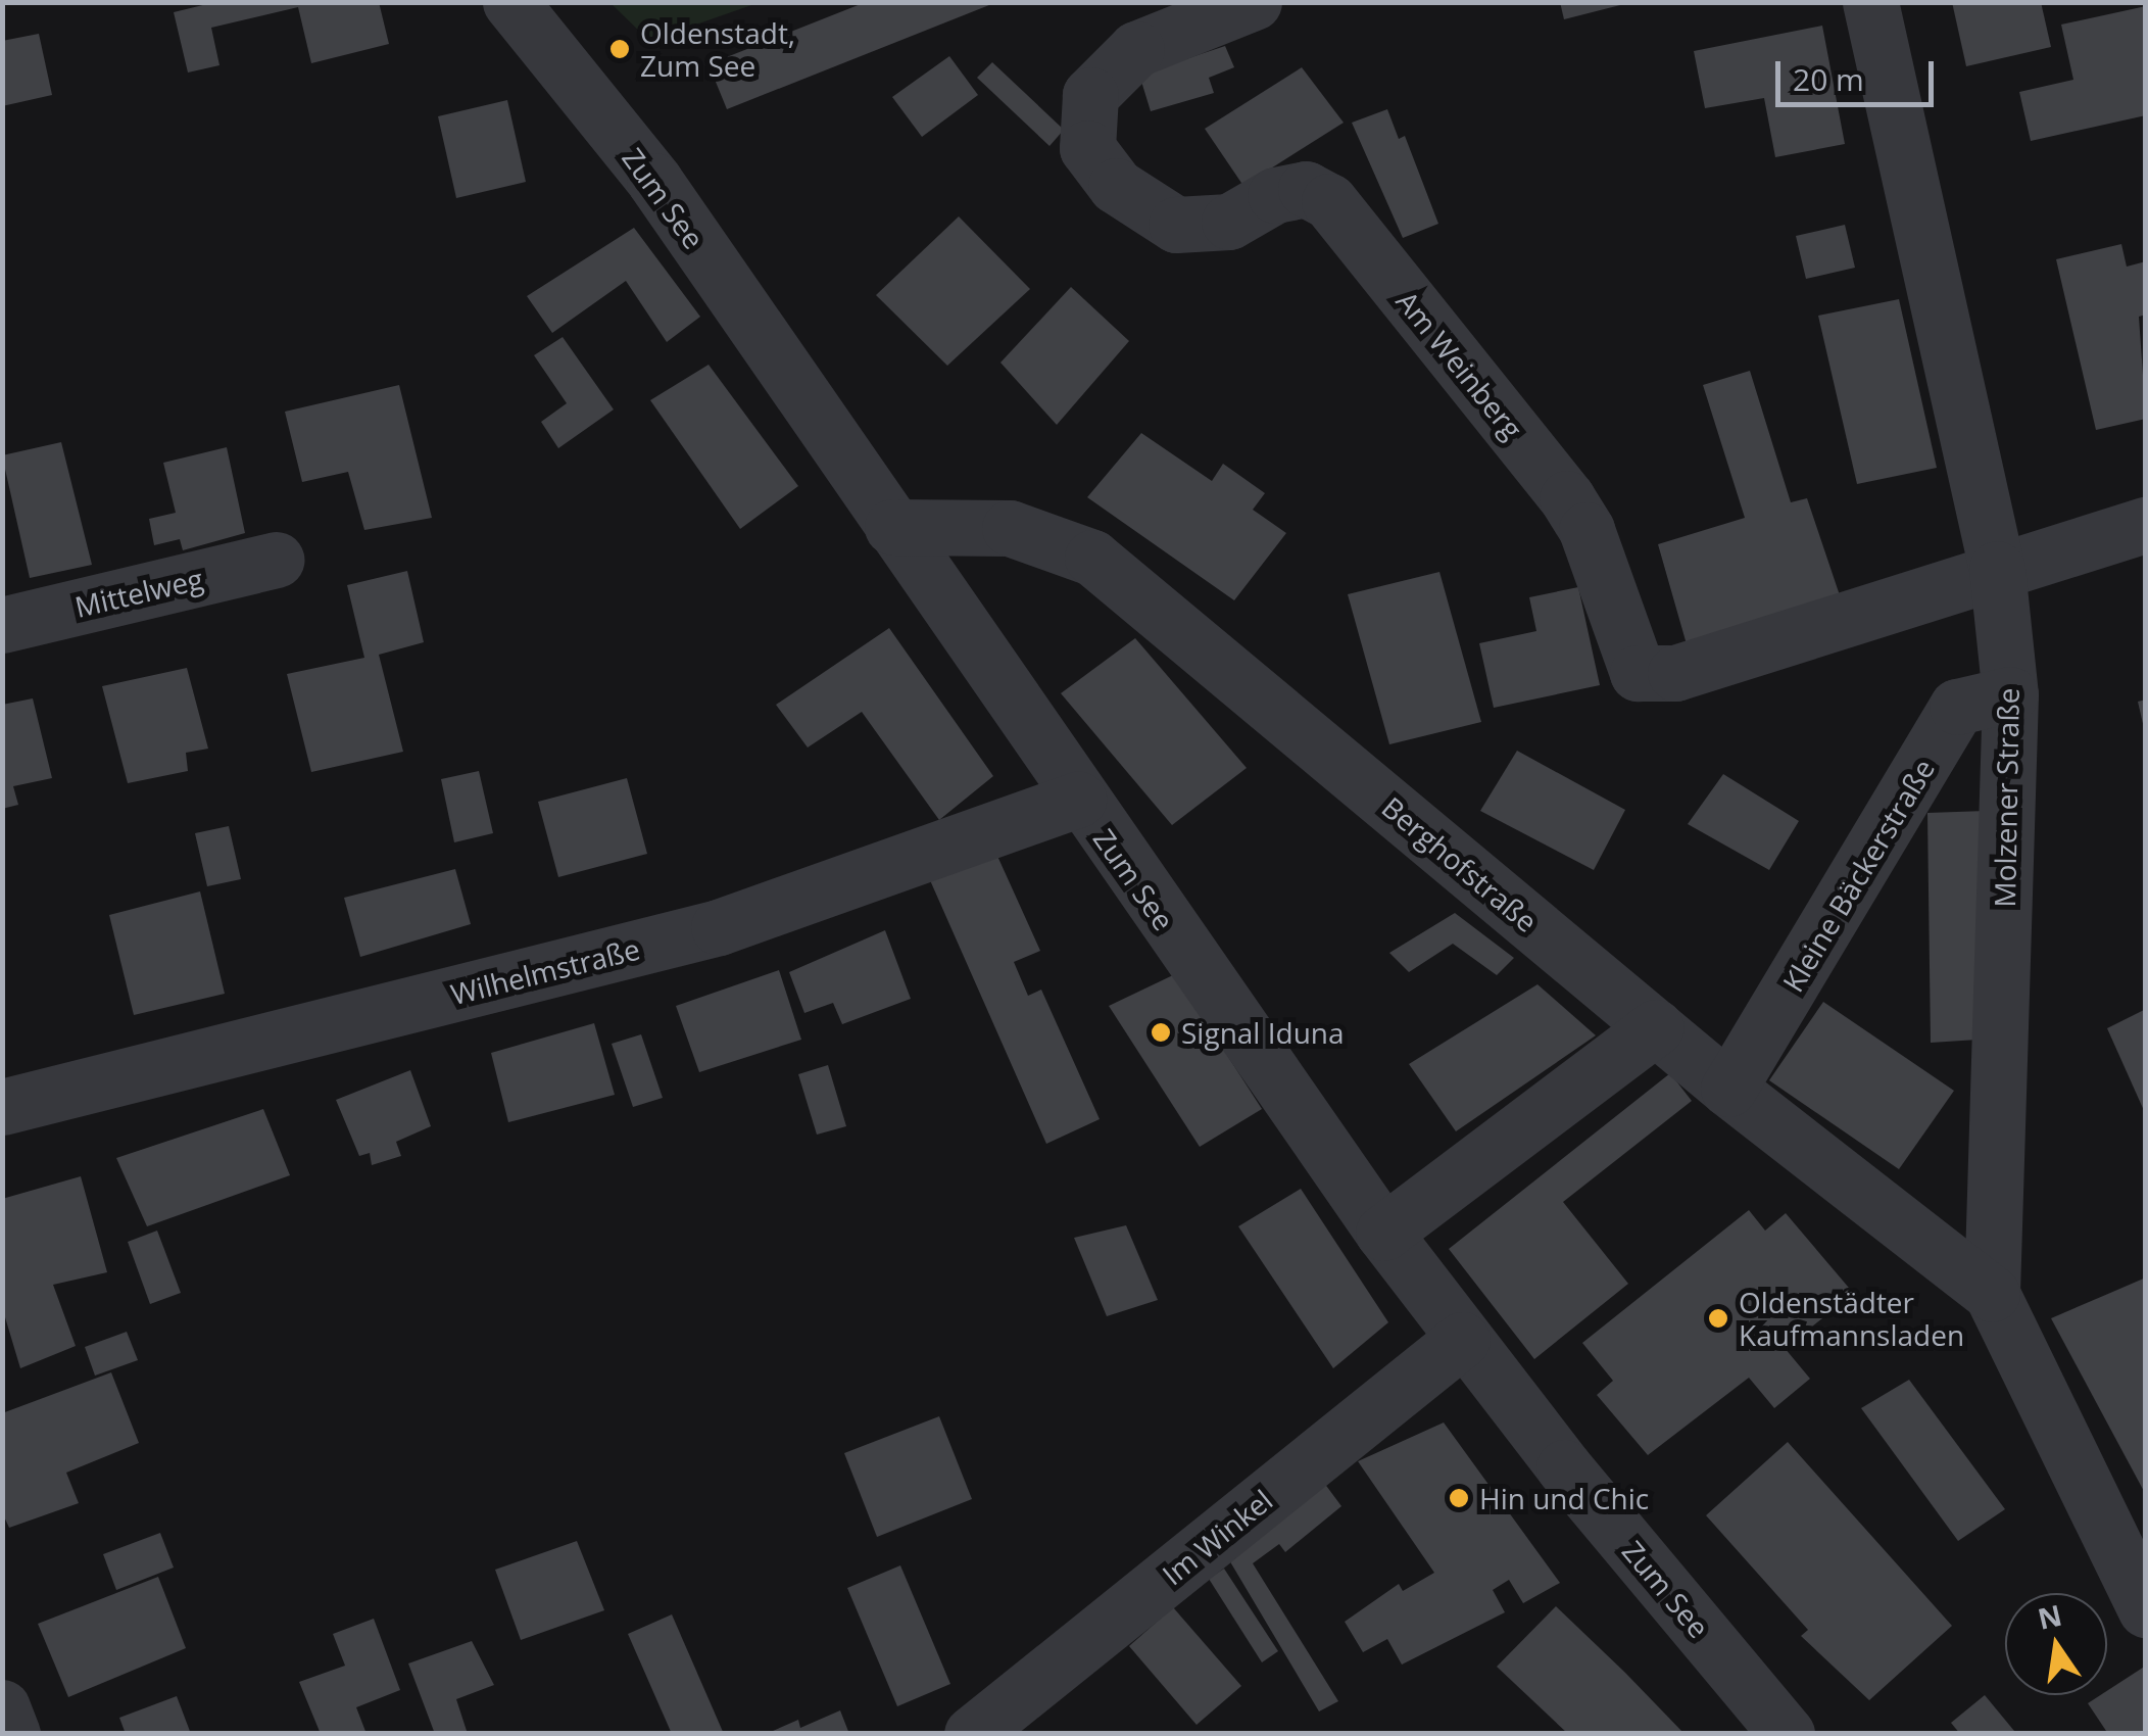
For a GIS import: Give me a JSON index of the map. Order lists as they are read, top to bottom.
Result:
{
  "streets": {
    "street": [
      "Zum See",
      "Am Weinberg",
      "Mittelweg",
      "Molzener Straße",
      "Berghofstraße",
      "Kleine Bäckerstraße",
      "Wilhelmstraße",
      "Im Winkel"
    ]
  },
  "crossings": [
    ["Zum See", "Berghofstraße"],
    ["Zum See", "Wilhelmstraße"],
    ["Zum See", "Im Winkel"],
    ["Am Weinberg", "Molzener Straße"],
    ["Molzener Straße", "Berghofstraße"],
    ["Molzener Straße", "Kleine Bäckerstraße"],
    ["Berghofstraße", "Kleine Bäckerstraße"]
  ],
  "places": [
    "Oldenstadt, Zum See",
    "Signal Iduna",
    "Oldenstädter Kaufmannsladen",
    "Hin und Chic"
  ],
  "scale_bar": "20 m",
  "north": "top"
}
